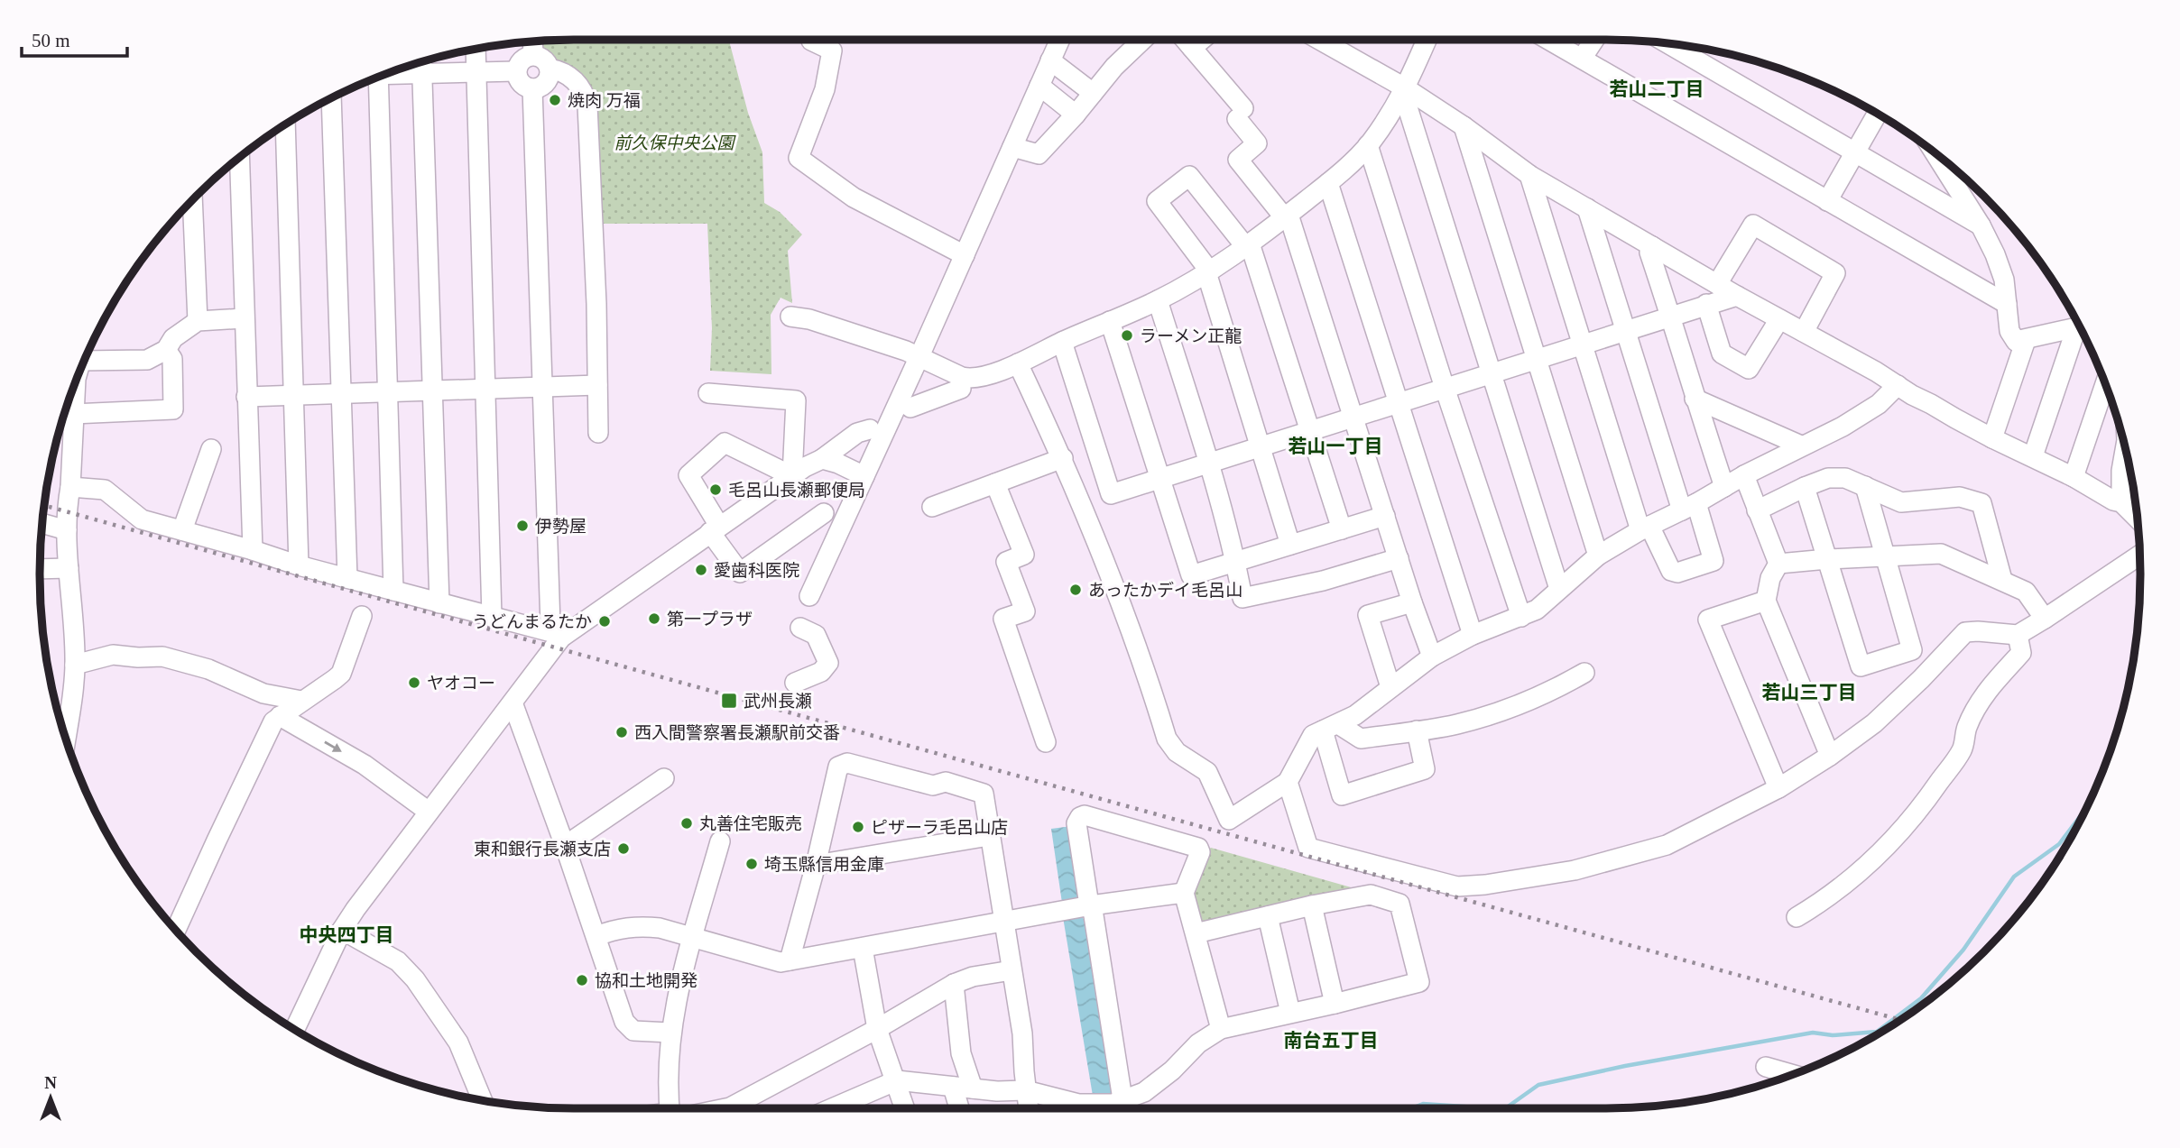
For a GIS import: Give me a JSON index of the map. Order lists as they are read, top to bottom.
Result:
{
  "districts": [
    "若山二丁目",
    "若山一丁目",
    "若山三丁目",
    "中央四丁目",
    "南台五丁目"
  ],
  "parks": ["前久保中央公園"],
  "places": {
    "other": [
      "焼肉 万福",
      "ラーメン正龍",
      "毛呂山長瀬郵便局",
      "伊勢屋",
      "愛歯科医院",
      "あったかデイ毛呂山",
      "第一プラザ",
      "うどんまるたか",
      "ヤオコー",
      "西入間警察署長瀬駅前交番",
      "丸善住宅販売",
      "ピザーラ毛呂山店",
      "東和銀行長瀬支店",
      "埼玉縣信用金庫",
      "協和土地開発"
    ],
    "transit": ["武州長瀬"]
  },
  "scale_bar": "50 m",
  "north": "top"
}
